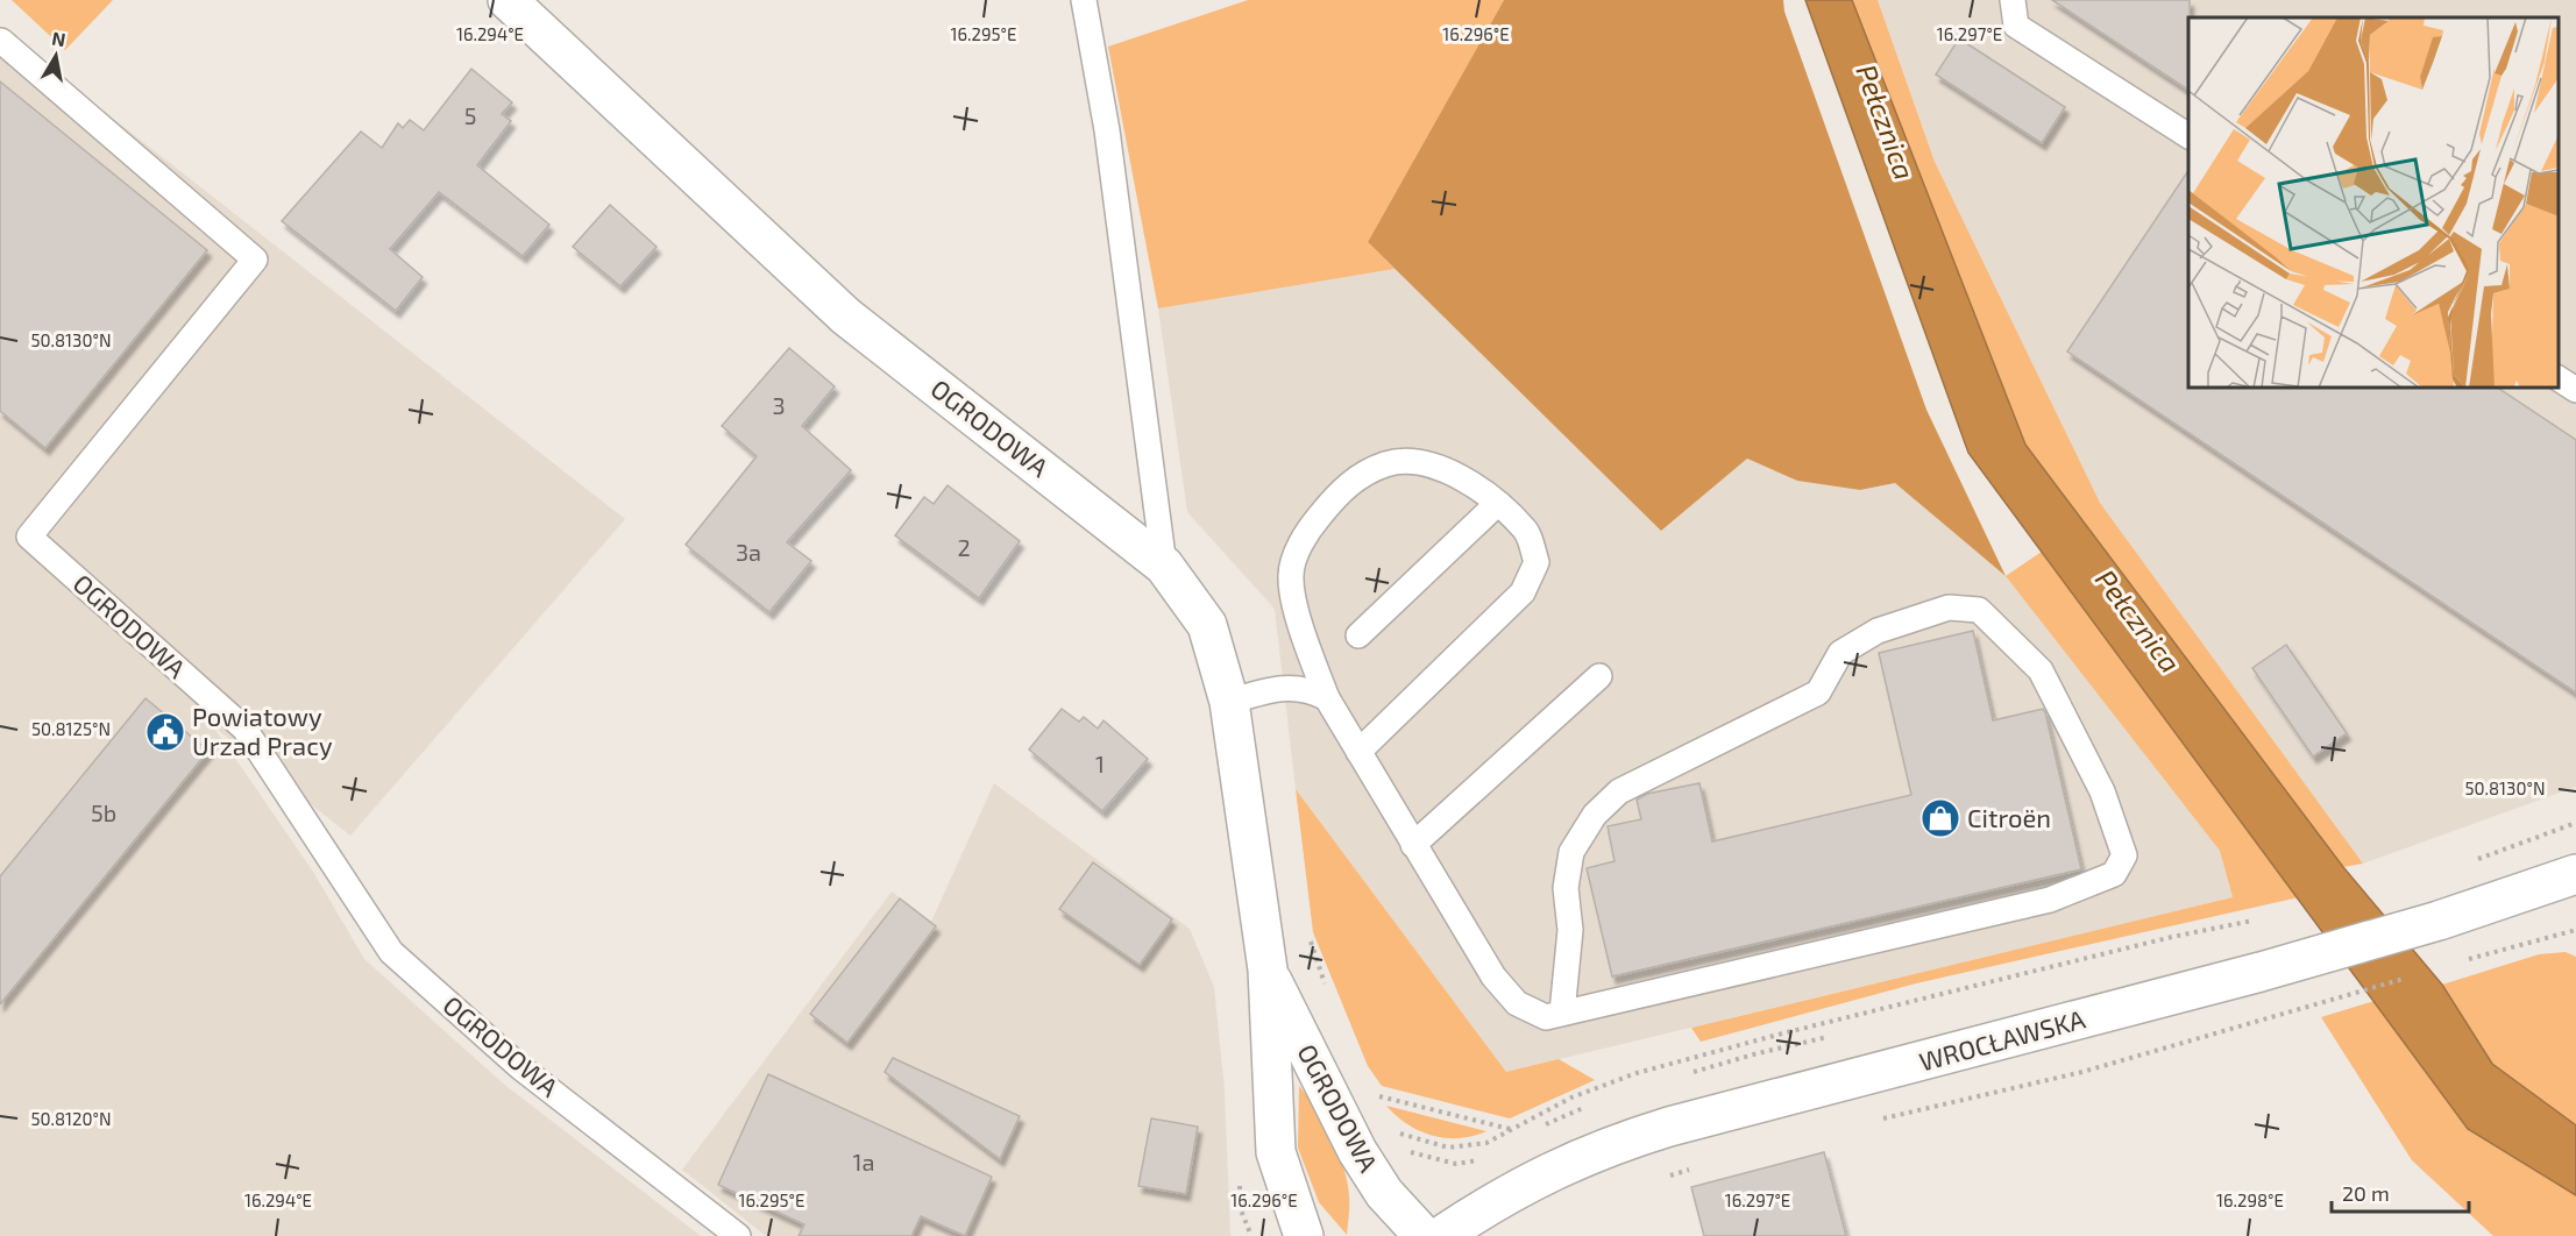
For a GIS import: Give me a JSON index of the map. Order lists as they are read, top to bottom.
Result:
{
  "streets": {
    "street": ["OGRODOWA", "WROCŁAWSKA"]
  },
  "water": ["Pełcznica"],
  "places": {
    "public building": ["Powiatowy Urzad Pracy"],
    "shop": ["Citroën"]
  },
  "house_numbers": [
    "5",
    "3",
    "2",
    "3a",
    "1",
    "5b",
    "1a"
  ],
  "scale_bar": "20 m",
  "north": "top",
  "coordinates": [
    "16.294°E",
    "16.295°E",
    "16.296°E",
    "16.297°E",
    "50.8130°N",
    "50.8125°N",
    "50.8120°N",
    "16.298°E"
  ]
}
